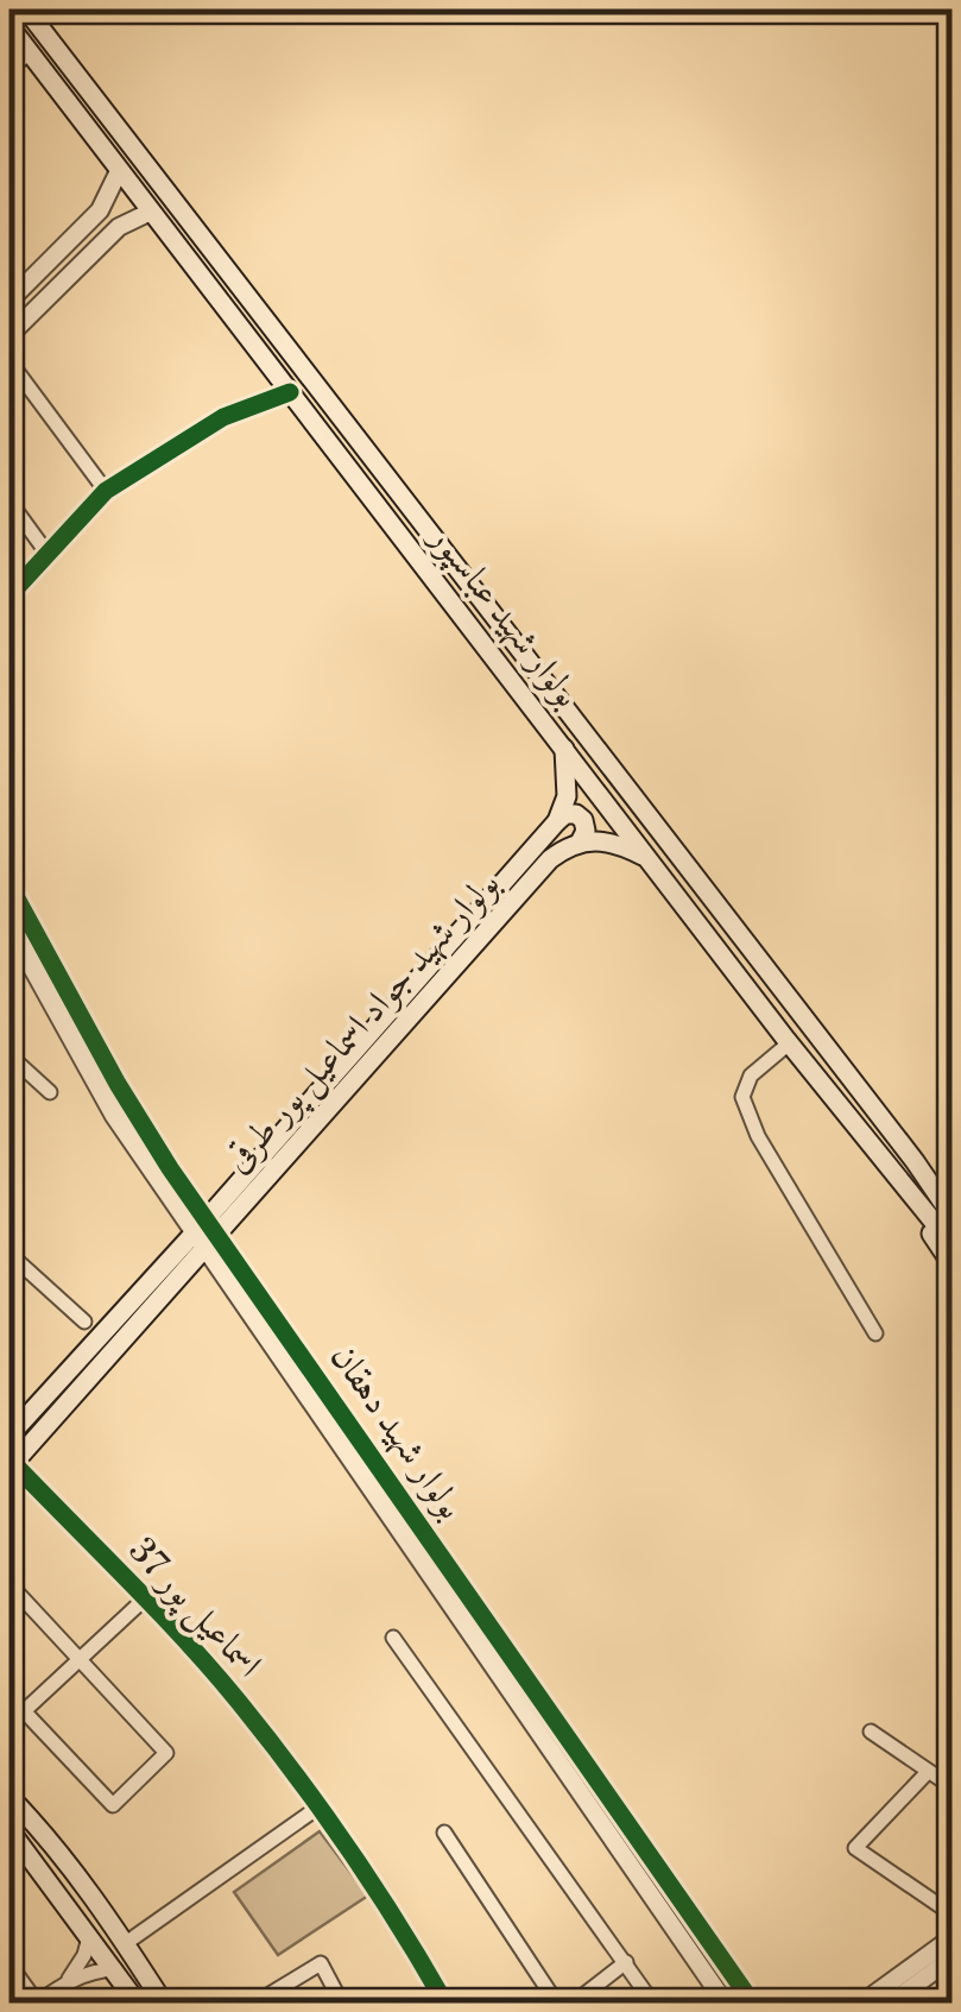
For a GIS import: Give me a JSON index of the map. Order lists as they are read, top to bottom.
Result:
{
  "streets": {
    "main road": ["بولوار شهید عباسپور", "بولوار شهید جواد اسماعیل پور طرقی"],
    "street": ["بولوار شهید دهقان", "اسماعیل پور 37"]
  },
  "crossings": [
    ["بولوار شهید جواد اسماعیل پور طرقی", "بولوار شهید دهقان"],
    ["بولوار شهید جواد اسماعیل پور طرقی", "اسماعیل پور 37"]
  ]
}
